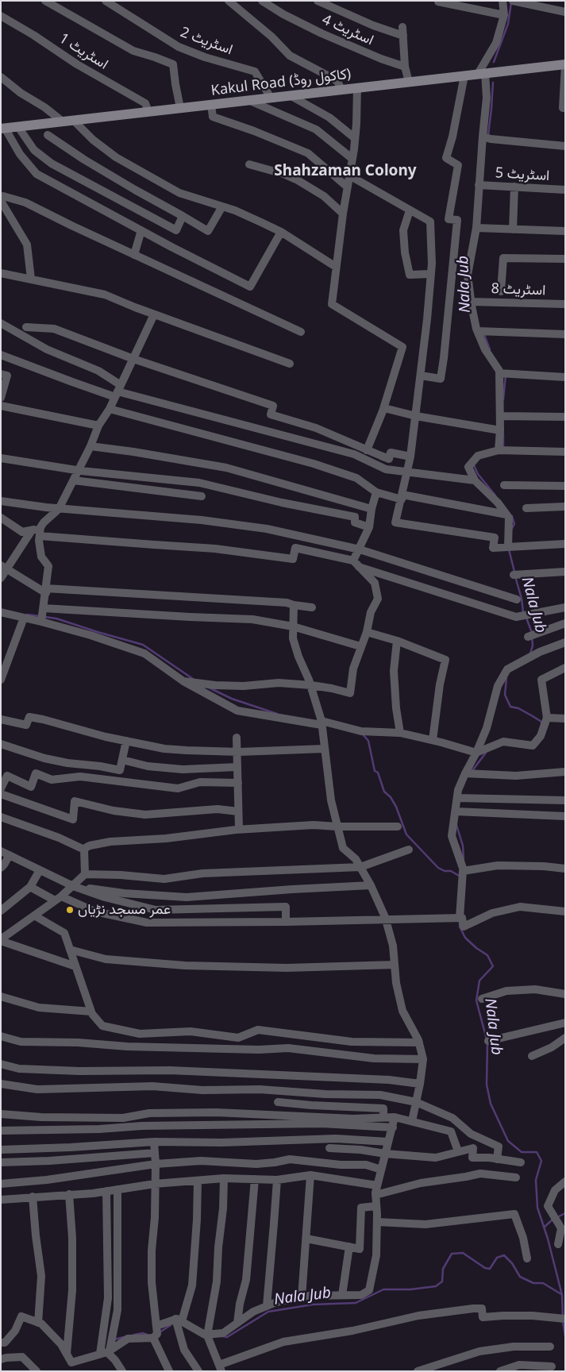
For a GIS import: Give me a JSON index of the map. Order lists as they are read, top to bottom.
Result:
{
  "streets": {
    "main road": ["Kakul Road (کاکول روڈ)"],
    "street": [
      "اسٹریٹ 4",
      "اسٹریٹ 2",
      "اسٹریٹ 1",
      "اسٹریٹ 5",
      "اسٹریٹ 8"
    ]
  },
  "crossings": [
    ["اسٹریٹ 2", "Kakul Road (کاکول روڈ)"],
    ["اسٹریٹ 1", "Kakul Road (کاکول روڈ)"]
  ],
  "districts": ["Shahzaman Colony"],
  "water": ["Nala Jub"],
  "places": ["عمر مسجد نڑیاں"]
}
